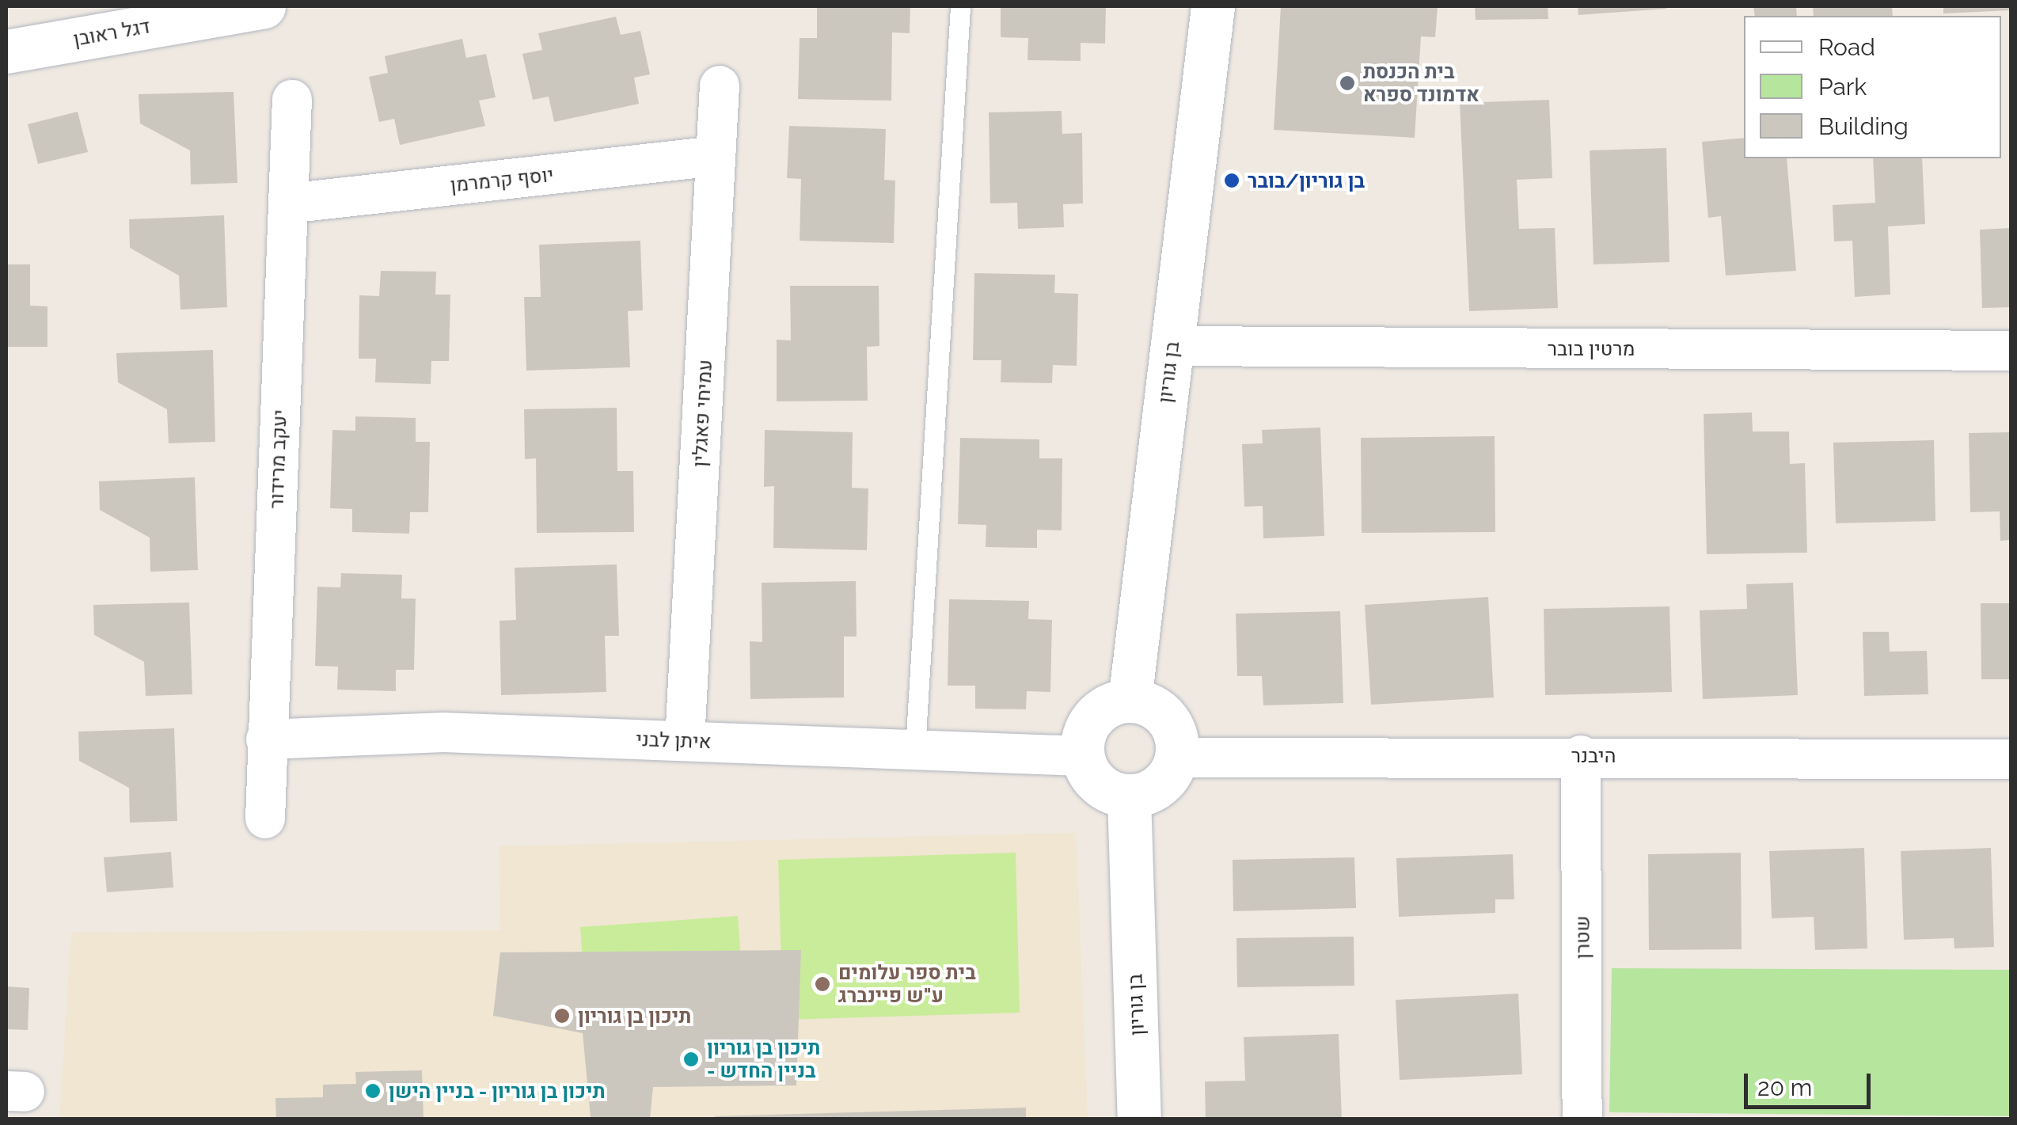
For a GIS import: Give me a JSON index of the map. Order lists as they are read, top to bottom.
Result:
{
  "streets": {
    "street": [
      "דגל ראובן",
      "יוסף קרמרמן",
      "מרטין בובר",
      "בן גוריון",
      "עמיחי פאגלין",
      "יעקב מרידור",
      "איתן לבני",
      "היבנר",
      "שטרן"
    ]
  },
  "crossings": [
    ["יוסף קרמרמן", "עמיחי פאגלין"],
    ["יוסף קרמרמן", "יעקב מרידור"],
    ["מרטין בובר", "בן גוריון"],
    ["בן גוריון", "איתן לבני"],
    ["בן גוריון", "היבנר"],
    ["עמיחי פאגלין", "איתן לבני"],
    ["יעקב מרידור", "איתן לבני"],
    ["איתן לבני", "היבנר"],
    ["היבנר", "שטרן"]
  ],
  "places": [
    "בית הכנסת אדמונד ספרא",
    "בן גוריון/בובר",
    "בית ספר עלומים ע\"ש פיינברג",
    "תיכון בן גוריון",
    "תיכון בן גוריון - בניין החדש",
    "תיכון בן גוריון - בניין הישן"
  ],
  "legend": ["Road", "Park", "Building"],
  "scale_bar": "20 m"
}
